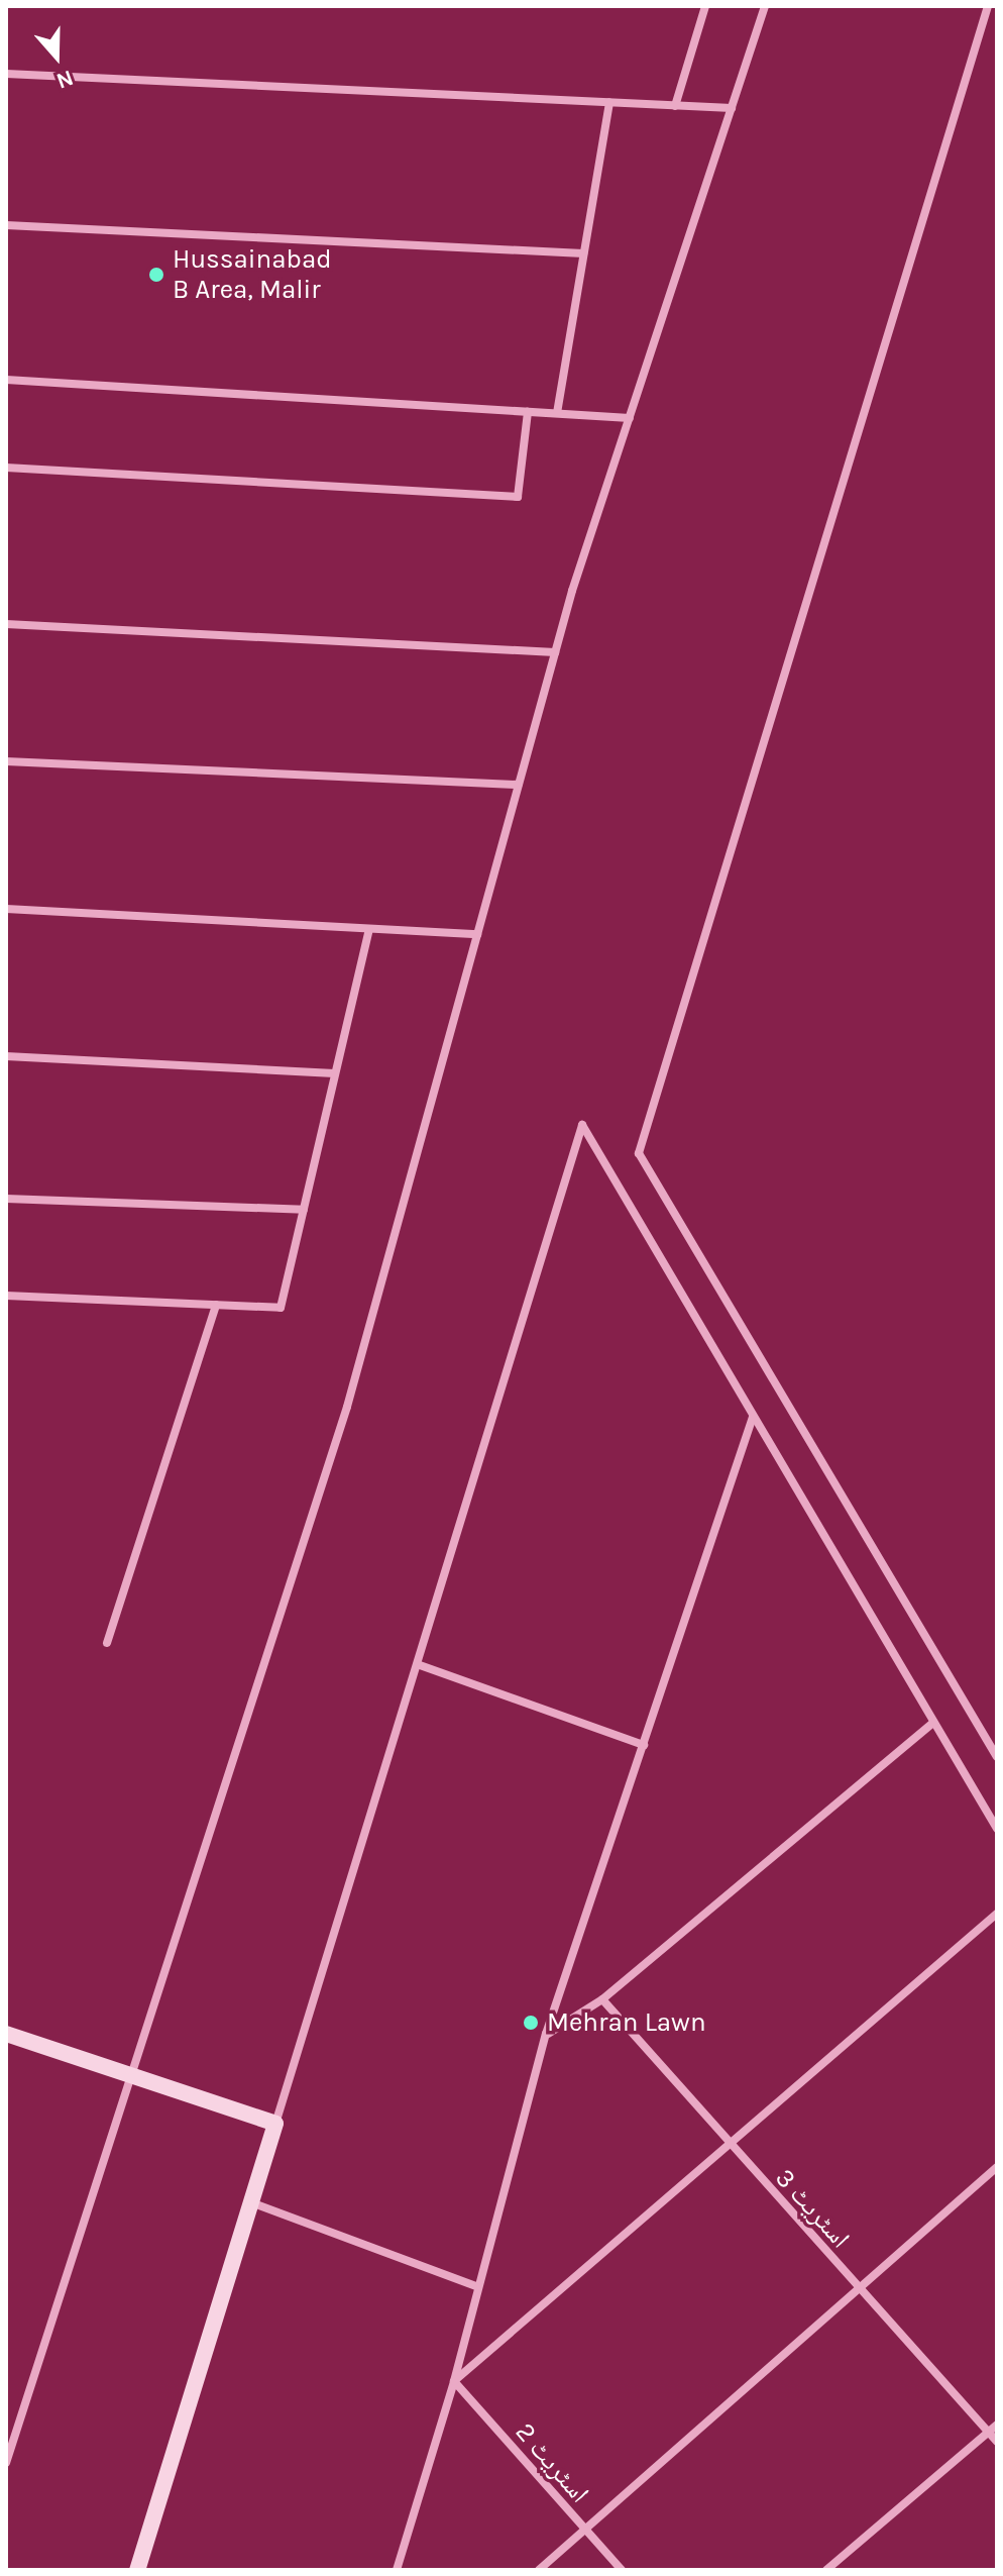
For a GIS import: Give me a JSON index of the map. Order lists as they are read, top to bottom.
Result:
{
  "streets": {
    "street": ["اسٹریٹ 3", "اسٹریٹ 2"]
  },
  "places": ["Hussainabad B Area, Malir", "Mehran Lawn"],
  "north": "bottom"
}
